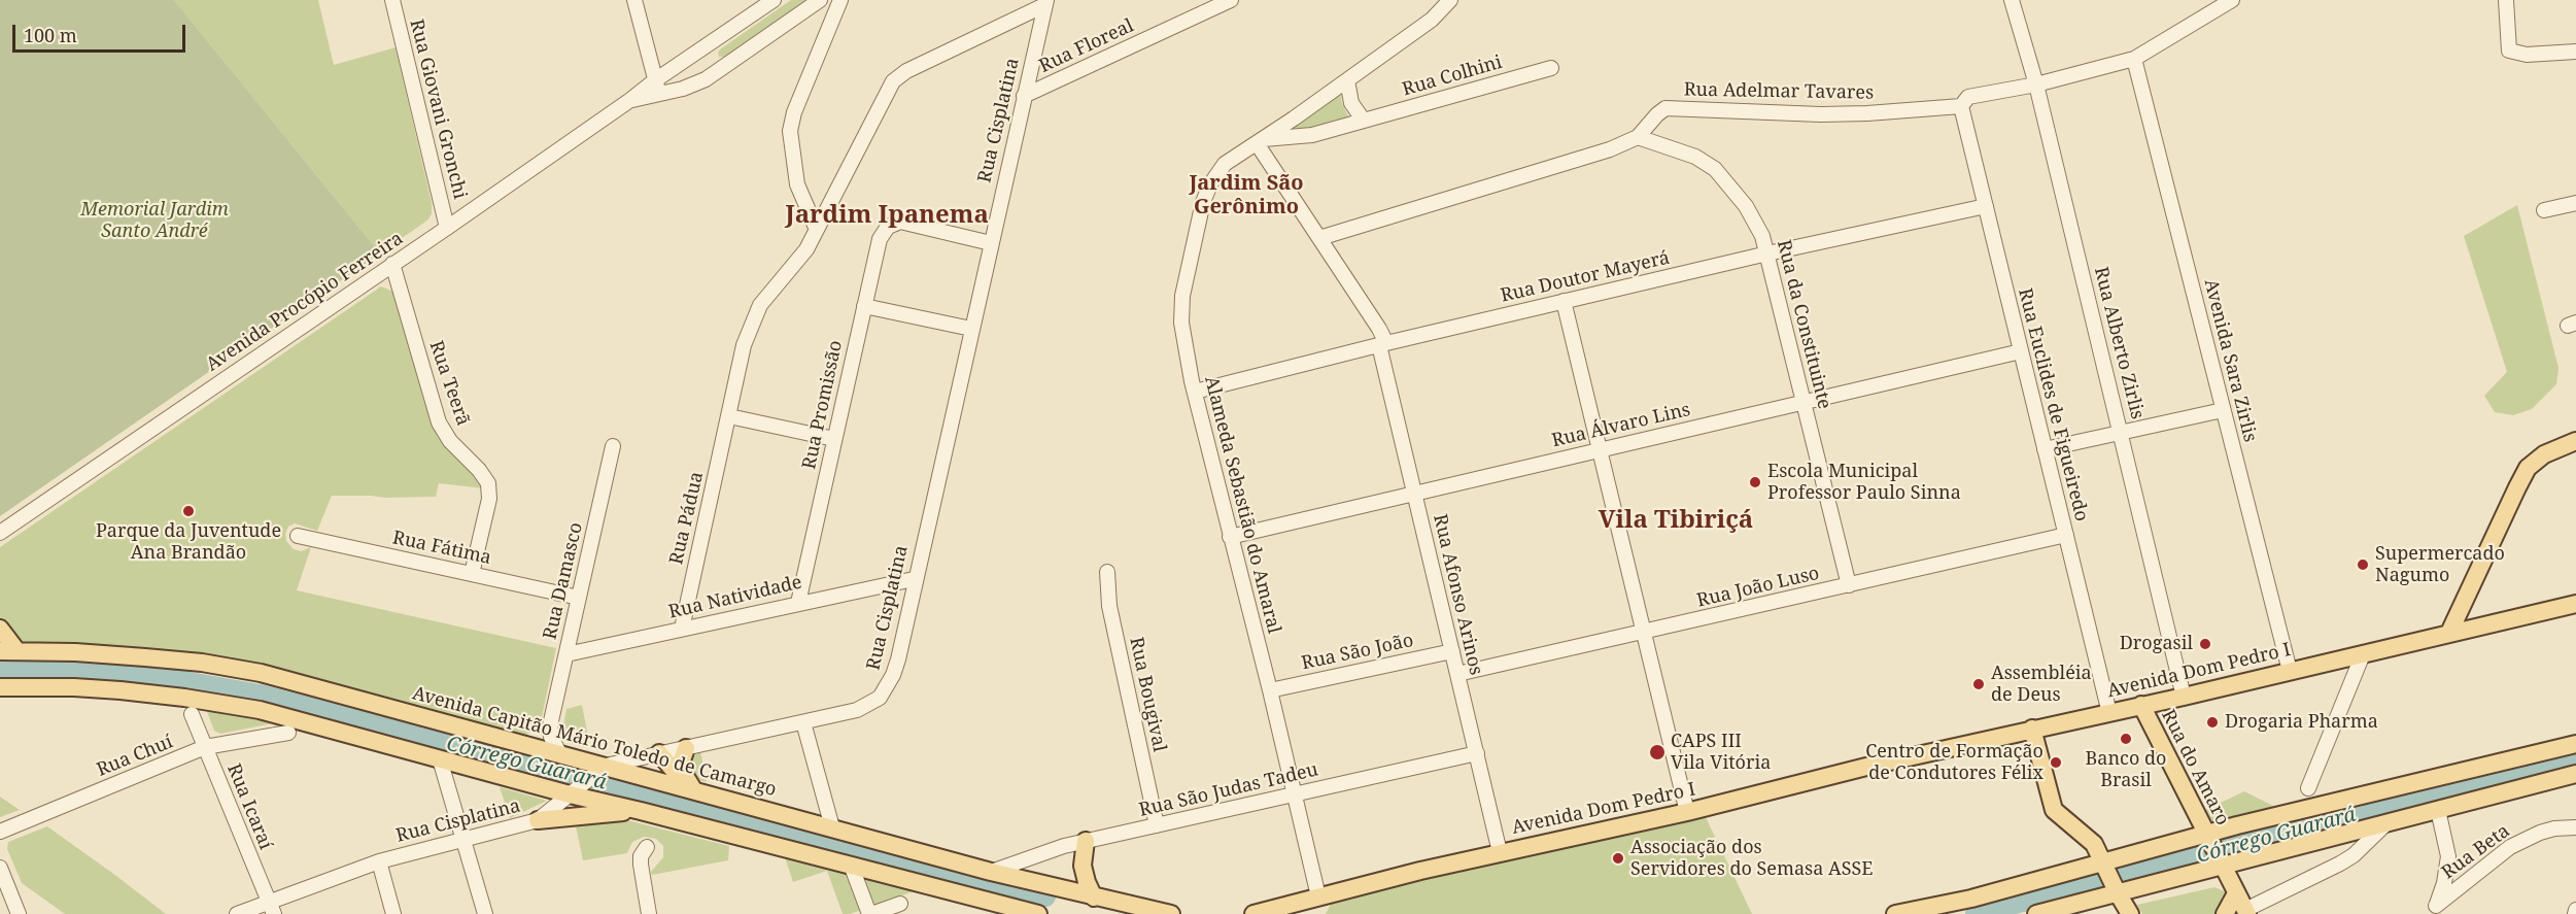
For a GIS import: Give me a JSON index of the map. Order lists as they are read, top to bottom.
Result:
{
  "streets": {
    "main road": ["Avenida Dom Pedro I", "Avenida Capitão Mário Toledo de Camargo", "Rua do Amaro"],
    "street": [
      "Rua Floreal",
      "Rua Colhini",
      "Rua Adelmar Tavares",
      "Rua Giovani Gronchi",
      "Rua Cisplatina",
      "Rua Doutor Mayerá",
      "Avenida Procópio Ferreira",
      "Rua da Constituinte",
      "Rua Alberto Zirlis",
      "Avenida Sara Zirlis",
      "Rua Teerã",
      "Rua Promissão",
      "Rua Euclides de Figueiredo",
      "Rua Álvaro Lins",
      "Alameda Sebastião do Amaral",
      "Rua Pádua",
      "Rua Fátima",
      "Rua Damasco",
      "Rua João Luso",
      "Rua Afonso Arinos",
      "Rua Natividade",
      "Rua São João",
      "Rua Bougival",
      "Rua Chuí",
      "Rua São Judas Tadeu",
      "Rua Icaraí",
      "Rua Beta"
    ]
  },
  "crossings": [
    ["Rua Floreal", "Rua Cisplatina"],
    ["Rua Colhini", "Alameda Sebastião do Amaral"],
    ["Rua Colhini", "Rua Afonso Arinos"],
    ["Rua Adelmar Tavares", "Rua da Constituinte"],
    ["Rua Adelmar Tavares", "Rua Alberto Zirlis"],
    ["Rua Adelmar Tavares", "Avenida Sara Zirlis"],
    ["Rua Adelmar Tavares", "Rua Euclides de Figueiredo"],
    ["Rua Adelmar Tavares", "Rua Afonso Arinos"],
    ["Rua Giovani Gronchi", "Avenida Procópio Ferreira"],
    ["Rua Cisplatina", "Rua Promissão"],
    ["Rua Cisplatina", "Rua Pádua"],
    ["Rua Cisplatina", "Rua Natividade"],
    ["Rua Cisplatina", "Avenida Capitão Mário Toledo de Camargo"],
    ["Rua Cisplatina", "Rua Icaraí"],
    ["Rua Doutor Mayerá", "Rua da Constituinte"],
    ["Rua Doutor Mayerá", "Rua Euclides de Figueiredo"],
    ["Rua Doutor Mayerá", "Alameda Sebastião do Amaral"],
    ["Rua Doutor Mayerá", "Rua Afonso Arinos"],
    ["Avenida Procópio Ferreira", "Rua Teerã"],
    ["Rua da Constituinte", "Rua Álvaro Lins"],
    ["Rua da Constituinte", "Rua João Luso"],
    ["Rua Alberto Zirlis", "Avenida Dom Pedro I"],
    ["Avenida Sara Zirlis", "Avenida Dom Pedro I"],
    ["Rua Teerã", "Rua Fátima"],
    ["Rua Promissão", "Rua Natividade"],
    ["Rua Euclides de Figueiredo", "Rua Álvaro Lins"],
    ["Rua Euclides de Figueiredo", "Rua João Luso"],
    ["Rua Euclides de Figueiredo", "Avenida Dom Pedro I"],
    ["Rua Álvaro Lins", "Alameda Sebastião do Amaral"],
    ["Rua Álvaro Lins", "Rua Afonso Arinos"],
    ["Alameda Sebastião do Amaral", "Rua Afonso Arinos"],
    ["Alameda Sebastião do Amaral", "Rua São João"],
    ["Alameda Sebastião do Amaral", "Avenida Dom Pedro I"],
    ["Alameda Sebastião do Amaral", "Rua São Judas Tadeu"],
    ["Rua Pádua", "Rua Natividade"],
    ["Rua Fátima", "Rua Damasco"],
    ["Rua Damasco", "Rua Natividade"],
    ["Rua João Luso", "Rua Afonso Arinos"],
    ["Rua Afonso Arinos", "Rua São João"],
    ["Rua Afonso Arinos", "Avenida Dom Pedro I"],
    ["Rua Afonso Arinos", "Rua São Judas Tadeu"],
    ["Avenida Dom Pedro I", "Rua do Amaro"],
    ["Rua Bougival", "Rua São Judas Tadeu"],
    ["Avenida Capitão Mário Toledo de Camargo", "Rua São Judas Tadeu"],
    ["Rua Chuí", "Rua Icaraí"]
  ],
  "districts": ["Jardim São Gerônimo", "Jardim Ipanema", "Vila Tibiriçá"],
  "water": ["Córrego Guarará"],
  "parks": ["Memorial Jardim Santo André"],
  "places": [
    "Escola Municipal Professor Paulo Sinna",
    "Parque da Juventude Ana Brandão",
    "Supermercado Nagumo",
    "Drogasil",
    "Assembléia de Deus",
    "Drogaria Pharma",
    "Banco do Brasil",
    "CAPS III Vila Vitória",
    "Centro de Formação de Condutores Félix",
    "Associação dos Servidores do Semasa ASSE"
  ],
  "scale_bar": "100 m"
}
